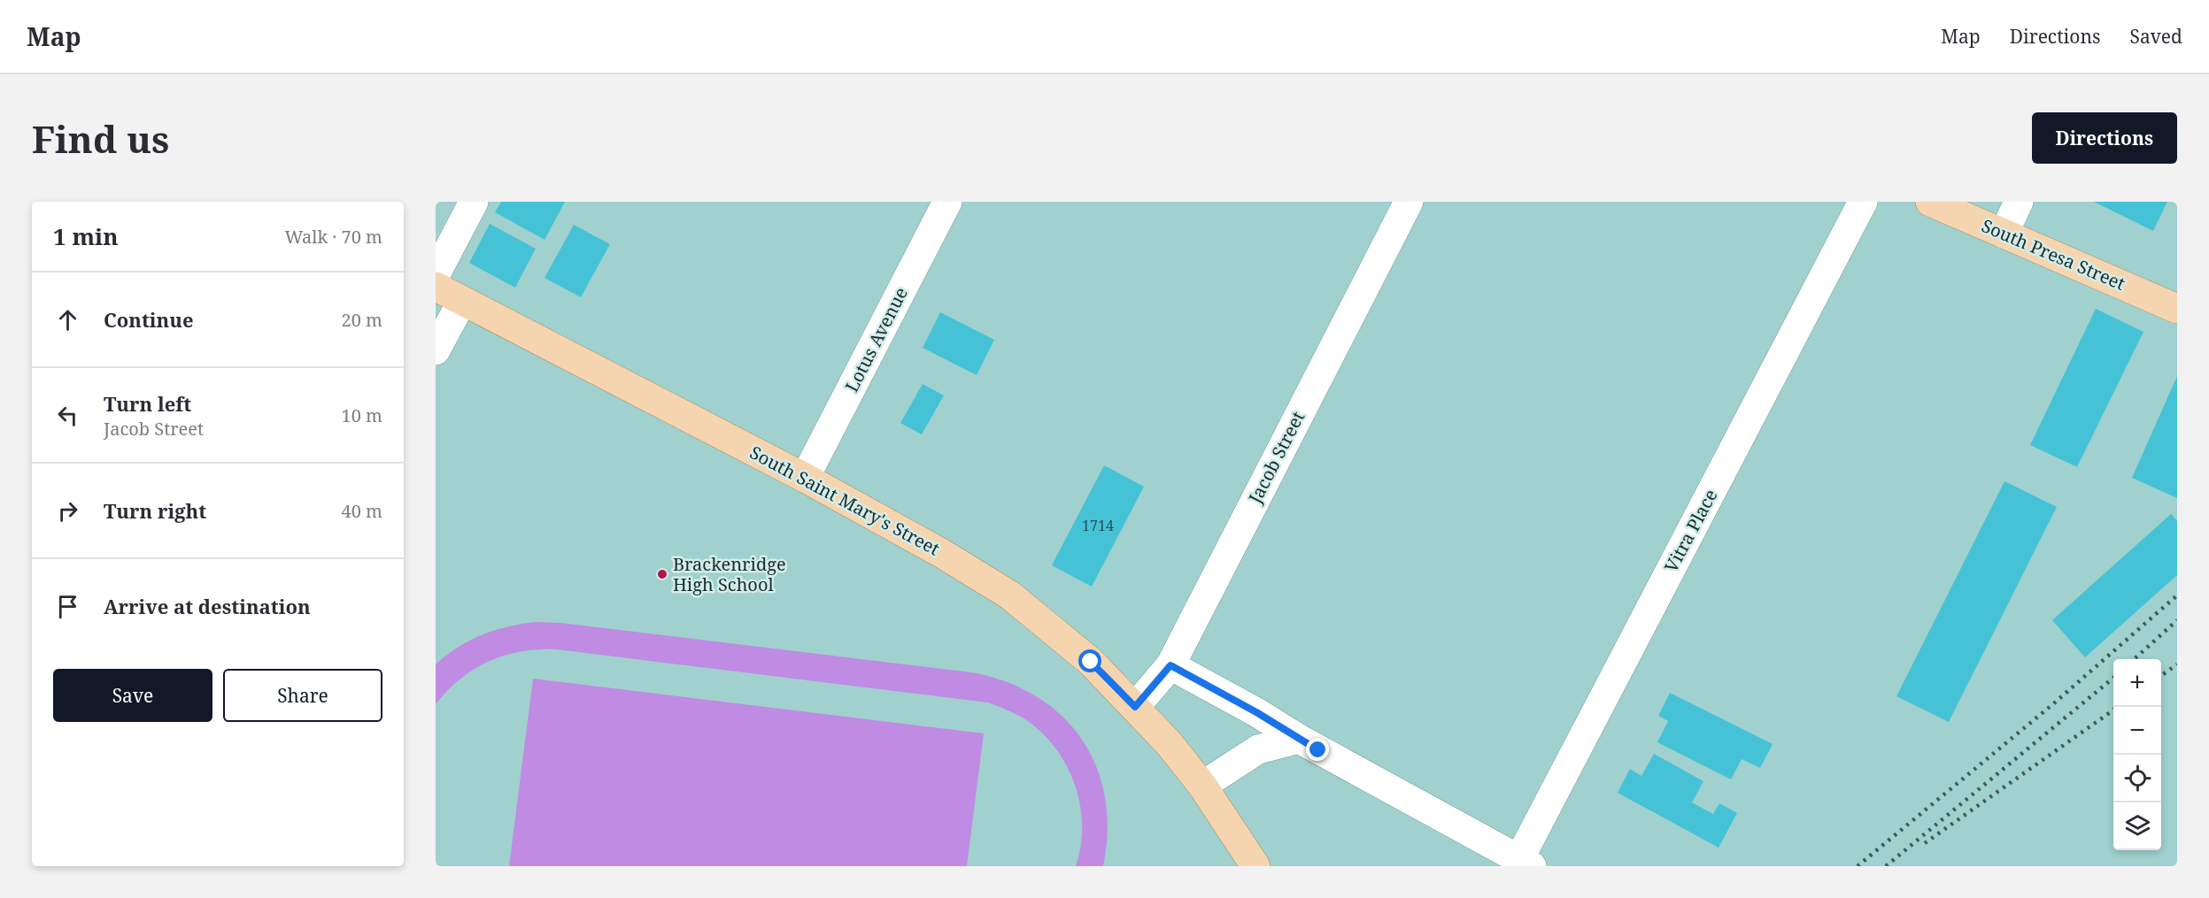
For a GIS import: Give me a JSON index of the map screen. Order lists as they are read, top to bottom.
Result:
{
  "streets": {
    "main road": ["South Presa Street", "South Saint Mary's Street"],
    "street": ["Lotus Avenue", "Jacob Street", "Vitra Place"]
  },
  "crossings": [
    ["Lotus Avenue", "South Saint Mary's Street"],
    ["Jacob Street", "South Saint Mary's Street"]
  ],
  "places": ["Brackenridge High School"],
  "house_numbers": ["1714"],
  "page": {
    "header": "Map",
    "nav": ["Map", "Directions", "Saved"],
    "buttons": [
      "Directions",
      ["Save", "Share"]
    ],
    "title": "Find us",
    "heading": ["1 min", "Walk · 70 m"],
    "list": [
      ["Continue", "20 m"],
      ["Turn left", "Jacob Street", "10 m"],
      ["Turn right", "40 m"],
      "Arrive at destination"
    ],
    "map_buttons": ["+", "−"]
  }
}
